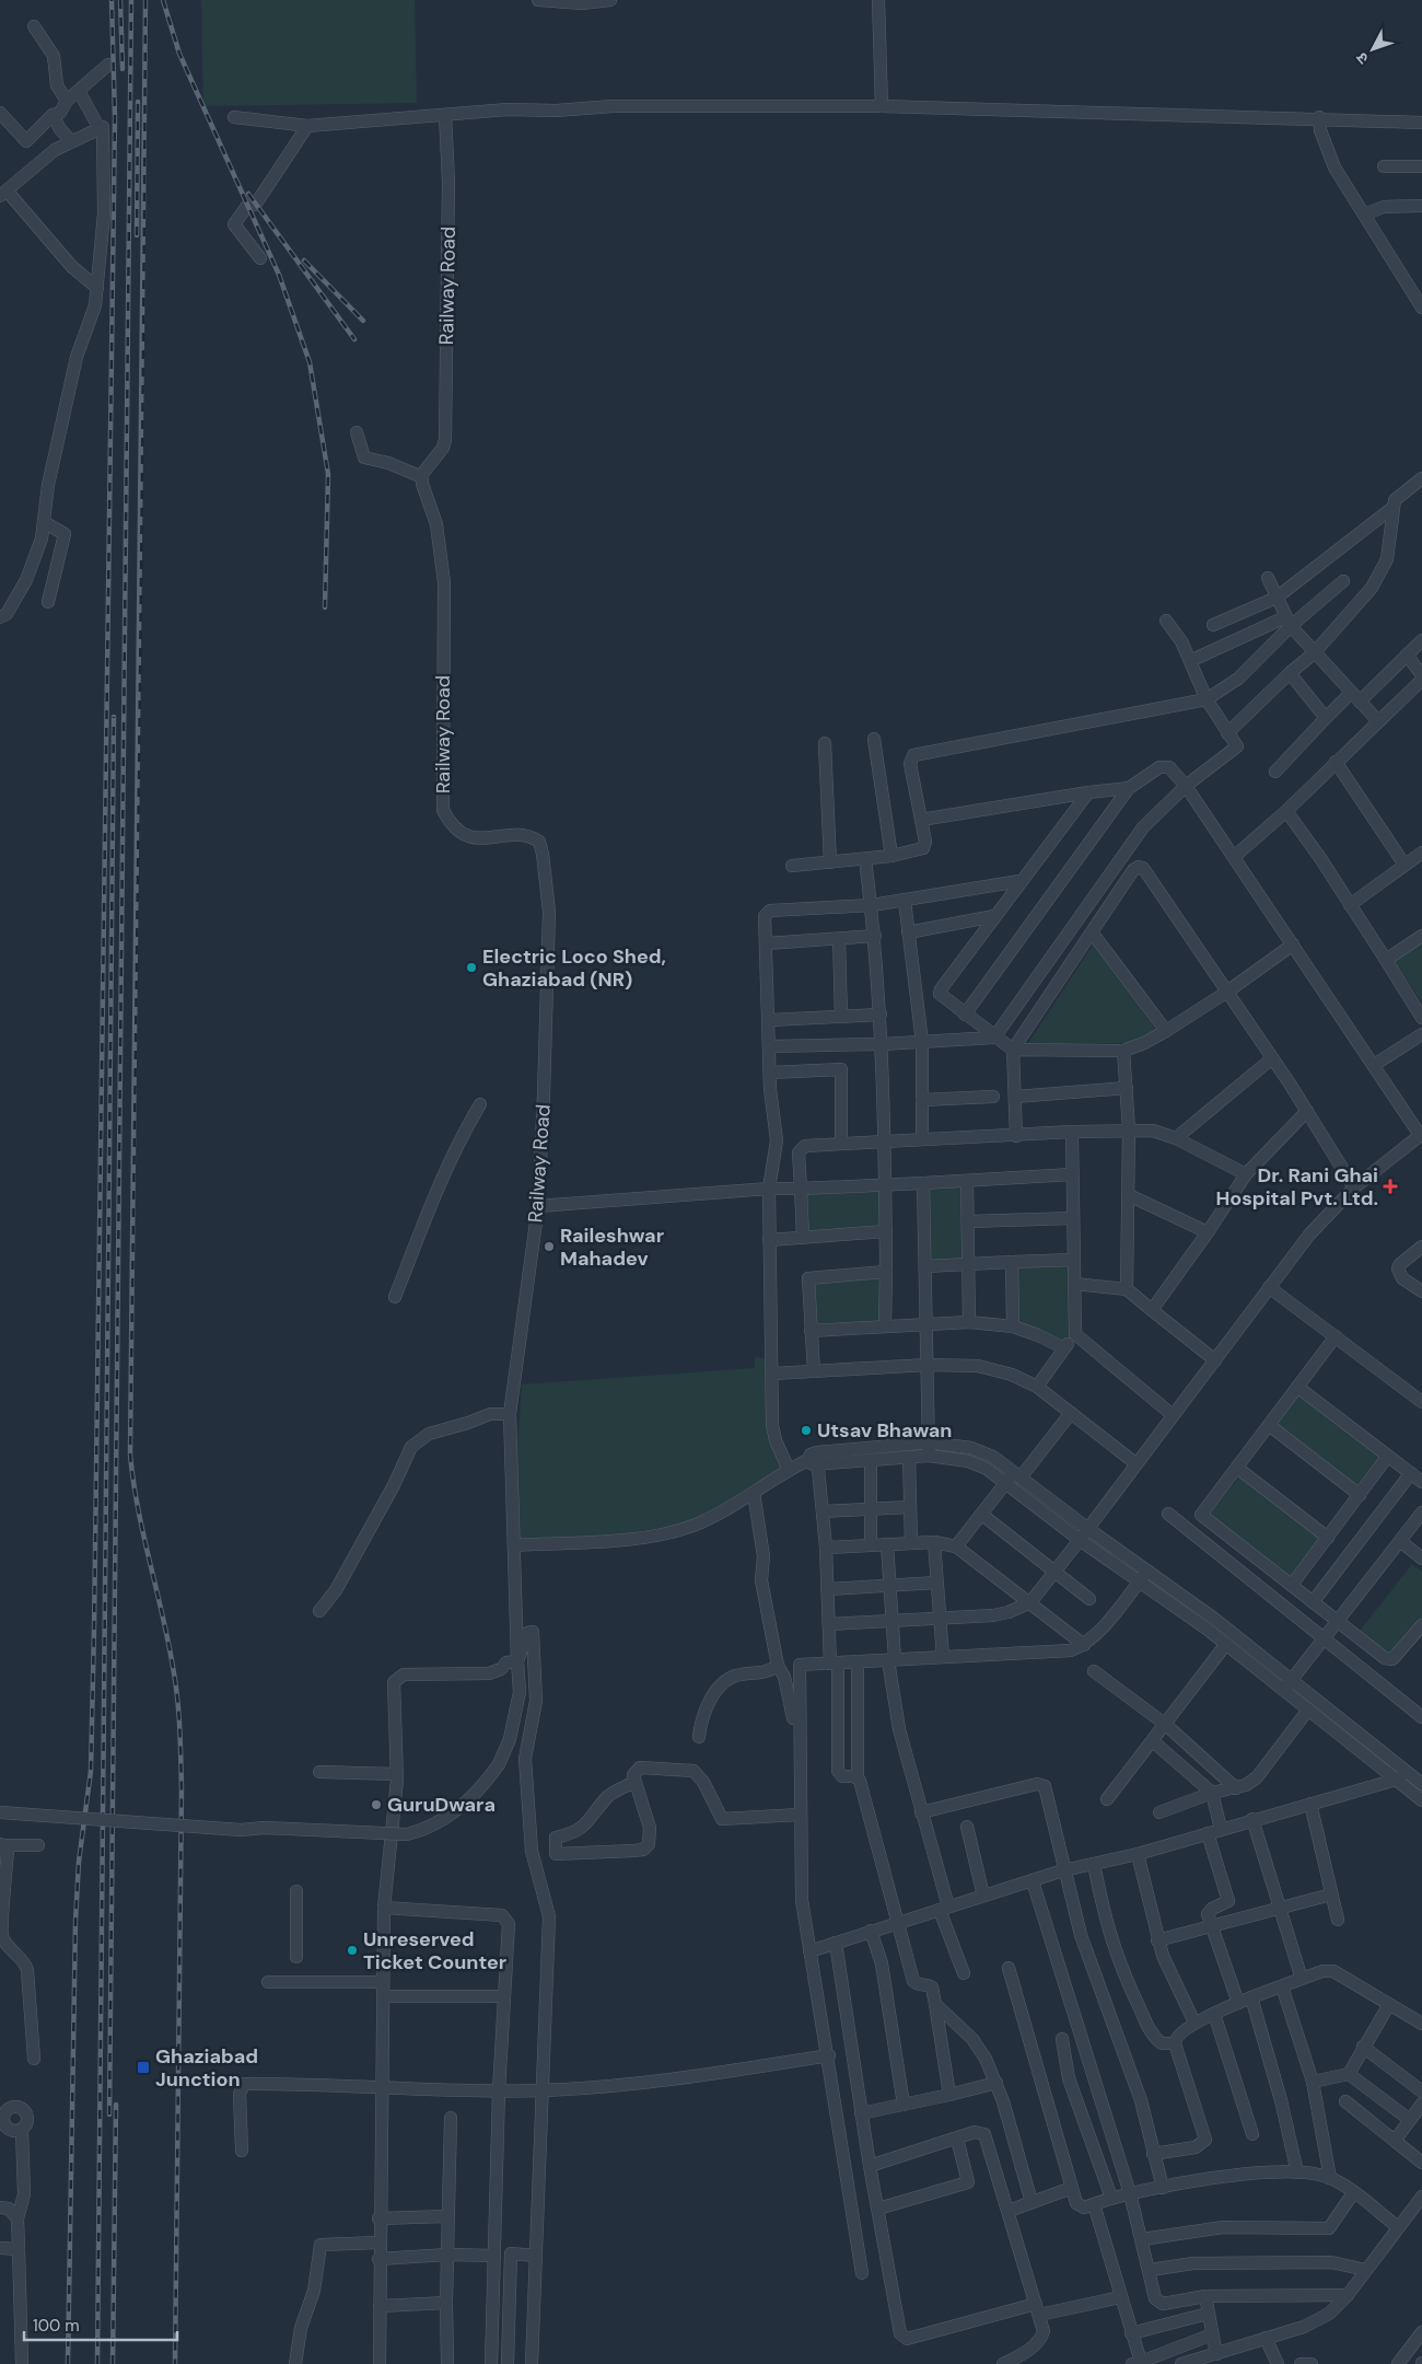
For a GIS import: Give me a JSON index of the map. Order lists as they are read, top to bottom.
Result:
{
  "streets": {
    "street": ["Railway Road"]
  },
  "places": {
    "other": [
      "Electric Loco Shed, Ghaziabad (NR)",
      "Raileshwar Mahadev",
      "Utsav Bhawan",
      "GuruDwara",
      "Unreserved Ticket Counter"
    ],
    "health": ["Dr. Rani Ghai Hospital Pvt. Ltd."],
    "transit": ["Ghaziabad Junction"]
  },
  "scale_bar": "100 m",
  "north": "bottom left"
}
